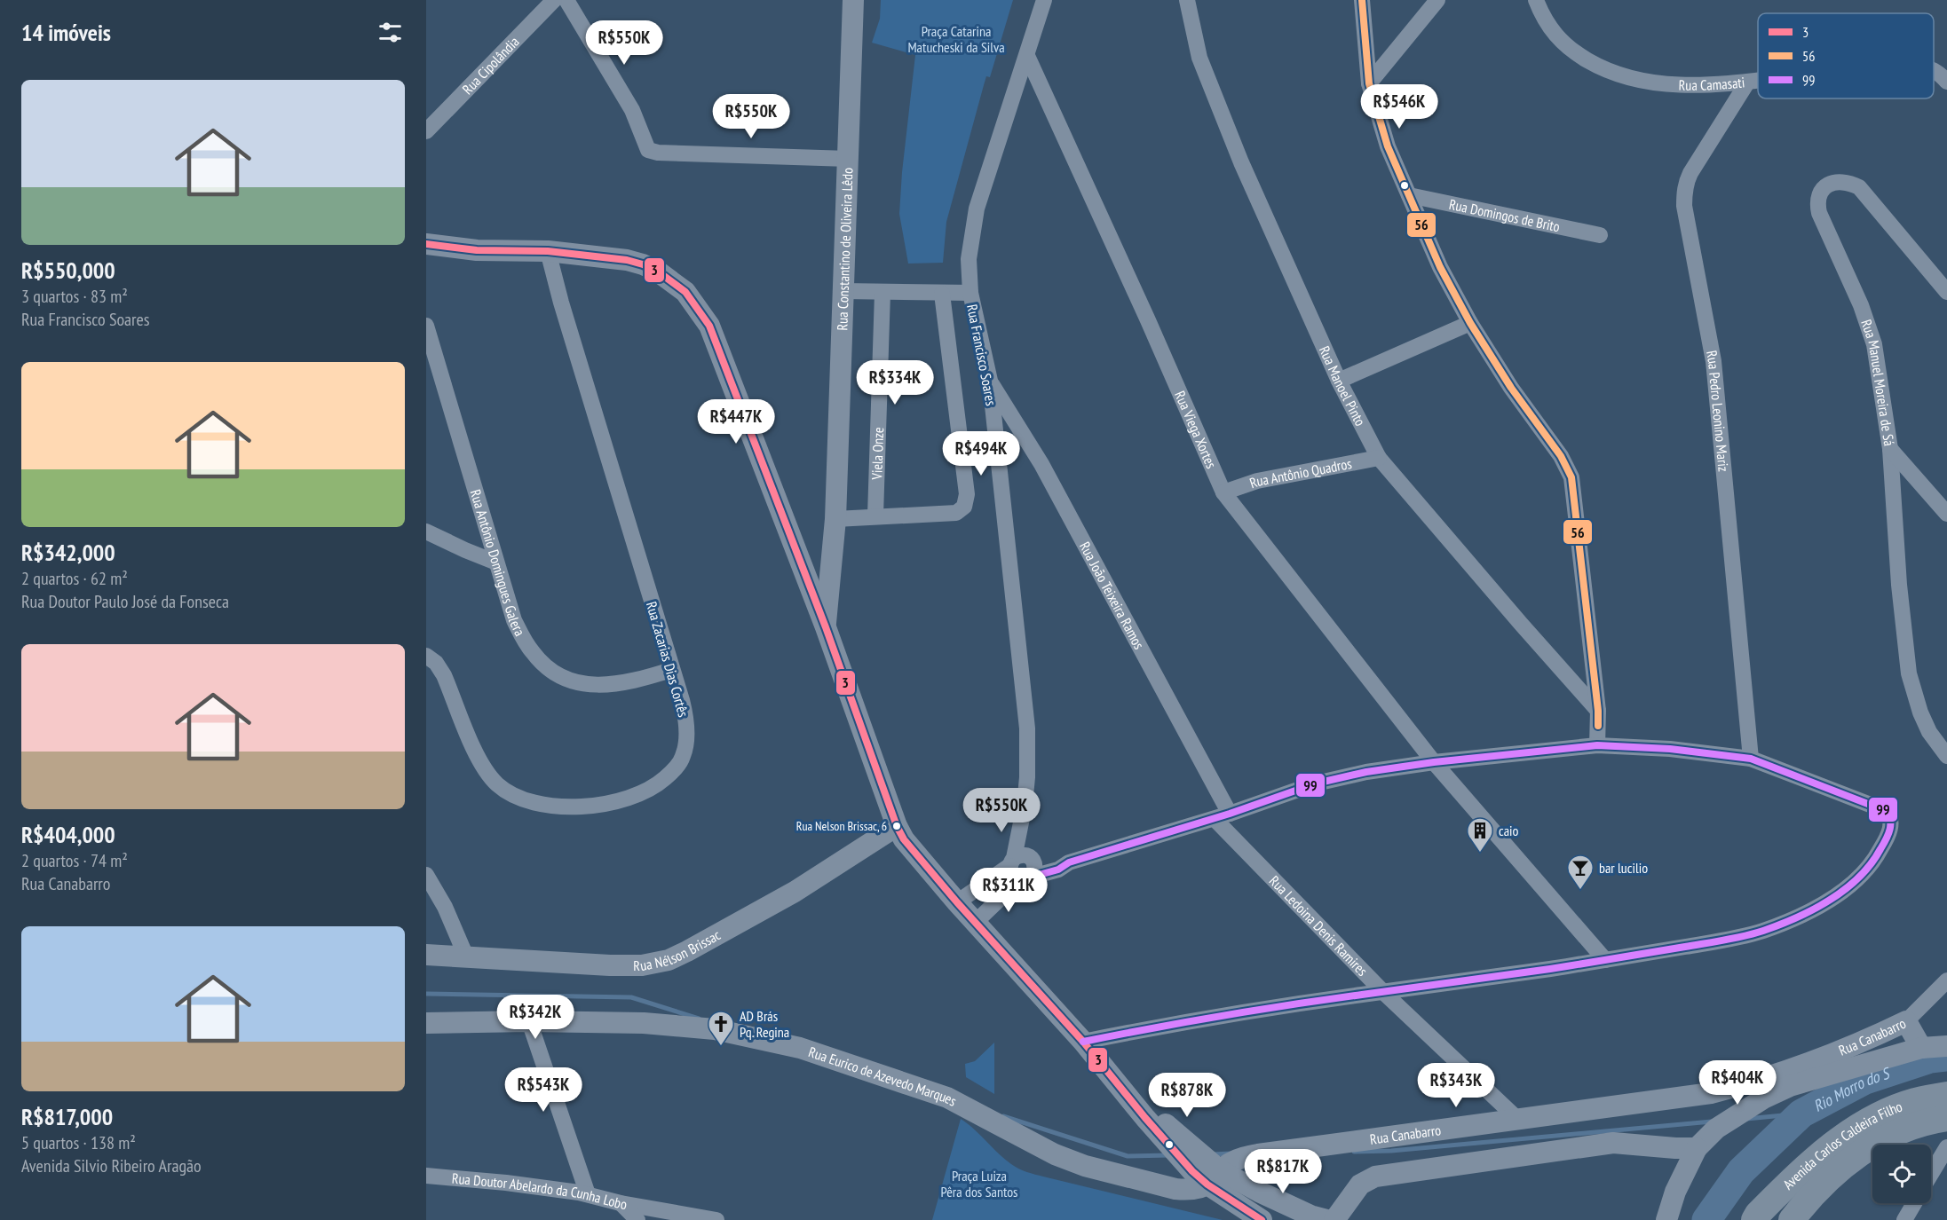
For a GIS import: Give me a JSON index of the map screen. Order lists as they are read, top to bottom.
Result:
{
  "streets": {
    "main road": ["Avenida Carlos Caldeira Filho"],
    "street": [
      "Rua Cipolândia",
      "Rua Camasati",
      "Rua Domingos de Brito",
      "Rua Constantino de Oliveira Lêdo",
      "Rua Francisco Soares",
      "Rua Manuel Moreira de Sá",
      "Rua Manoel Pinto",
      "Rua Pedro Leonino Mariz",
      "Rua Viega Xortes",
      "Viela Onze",
      "Rua Antônio Quadros",
      "Rua Antônio Domingues Galera",
      "Rua João Teixeira Ramos",
      "Rua Zacarias Dias Cortês",
      "Rua Ledoina Denis Ramires",
      "Rua Nélson Brissac",
      "Rua Canabarro",
      "Rua Eurico de Azevedo Marques",
      "Rua Doutor Abelardo da Cunha Lobo"
    ]
  },
  "crossings": [
    ["Rua Camasati", "Rua Pedro Leonino Mariz"],
    ["Rua Francisco Soares", "Rua Viega Xortes"],
    ["Rua Francisco Soares", "Rua João Teixeira Ramos"],
    ["Rua Manoel Pinto", "Rua Antônio Quadros"],
    ["Rua Viega Xortes", "Rua Antônio Quadros"],
    ["Rua Antônio Domingues Galera", "Rua Zacarias Dias Cortês"],
    ["Rua João Teixeira Ramos", "Rua Ledoina Denis Ramires"],
    ["Rua Ledoina Denis Ramires", "Rua Canabarro"],
    ["Rua Canabarro", "Rua Eurico de Azevedo Marques"]
  ],
  "water": ["Rio Morro do S"],
  "parks": ["Praça Catarina Matucheski da Silva", "Praça Luiza Pêra dos Santos"],
  "places": {
    "other": ["Rua Nelson Brissac, 6"],
    "building": ["caio"],
    "bar": ["bar lucilio"],
    "church": ["AD Brás Pq. Regina"]
  },
  "lines": ["transit line 56", "transit line 3", "transit line 99"],
  "legend": ["3", "56", "99"],
  "page": {
    "heading": "14 imóveis",
    "price": [
      "R$550K",
      "R$546K",
      "R$550K",
      "R$334K",
      "R$447K",
      "R$494K",
      "R$550K",
      "R$311K",
      "R$342K",
      "R$404K",
      "R$343K",
      "R$543K",
      "R$878K",
      "R$817K"
    ],
    "list": [
      {
        "name": "R$550,000",
        "note": "3 quartos · 83 m² · Rua Francisco Soares"
      },
      {
        "name": "R$342,000",
        "note": "2 quartos · 62 m² · Rua Doutor Paulo José da Fonseca"
      },
      {
        "name": "R$404,000",
        "note": "2 quartos · 74 m² · Rua Canabarro"
      },
      {
        "name": "R$817,000",
        "note": "5 quartos · 138 m² · Avenida Silvio Ribeiro Aragão"
      }
    ]
  }
}
